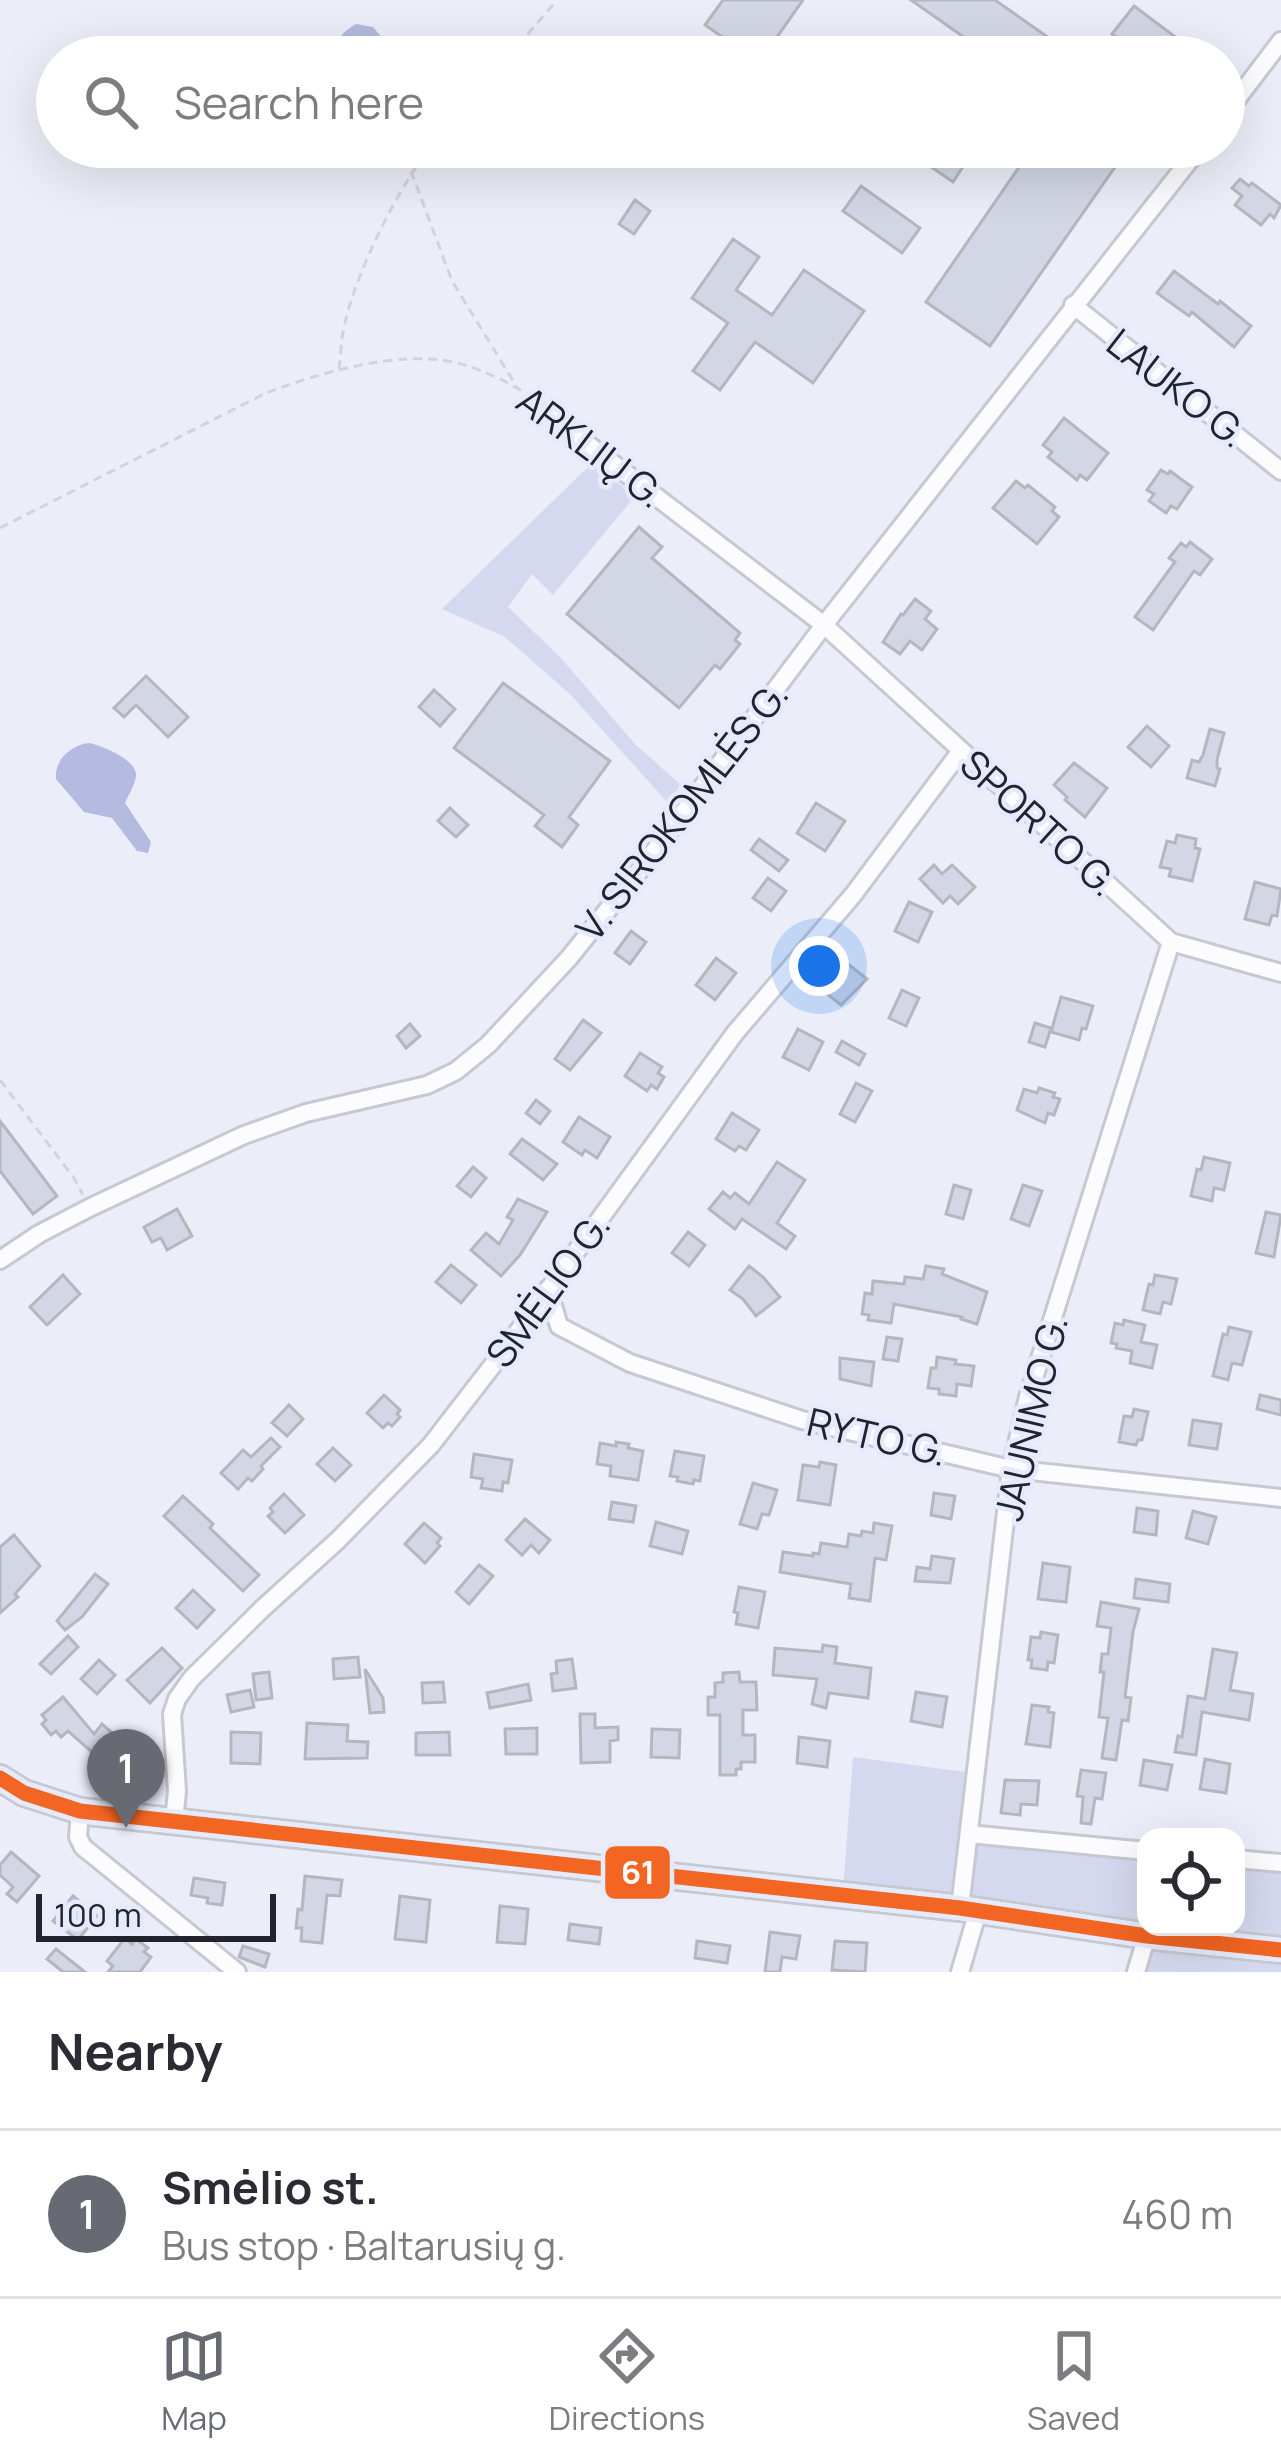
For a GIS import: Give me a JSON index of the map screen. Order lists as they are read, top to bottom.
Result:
{
  "streets": {
    "street": [
      "LAUKO G.",
      "ARKLIŲ G.",
      "V. SIROKOMLĖS G.",
      "SPORTO G.",
      "SMĖLIO G.",
      "JAUNIMO G.",
      "RYTO G."
    ]
  },
  "crossings": [
    ["LAUKO G.", "V. SIROKOMLĖS G."],
    ["ARKLIŲ G.", "V. SIROKOMLĖS G."],
    ["ARKLIŲ G.", "SPORTO G."],
    ["V. SIROKOMLĖS G.", "SPORTO G."],
    ["SPORTO G.", "SMĖLIO G."],
    ["SPORTO G.", "JAUNIMO G."],
    ["SMĖLIO G.", "RYTO G."],
    ["JAUNIMO G.", "RYTO G."]
  ],
  "lines": ["transit line 61"],
  "scale_bar": "100 m",
  "page": {
    "search": "Search here",
    "pins": "1",
    "scale": "100 m",
    "heading": "Nearby",
    "list": [
      {
        "mark": "1",
        "name": "Smėlio st.",
        "note": "Bus stop · Baltarusių g.",
        "value": "460 m"
      }
    ],
    "nav": ["Map", "Directions", "Saved"]
  }
}
